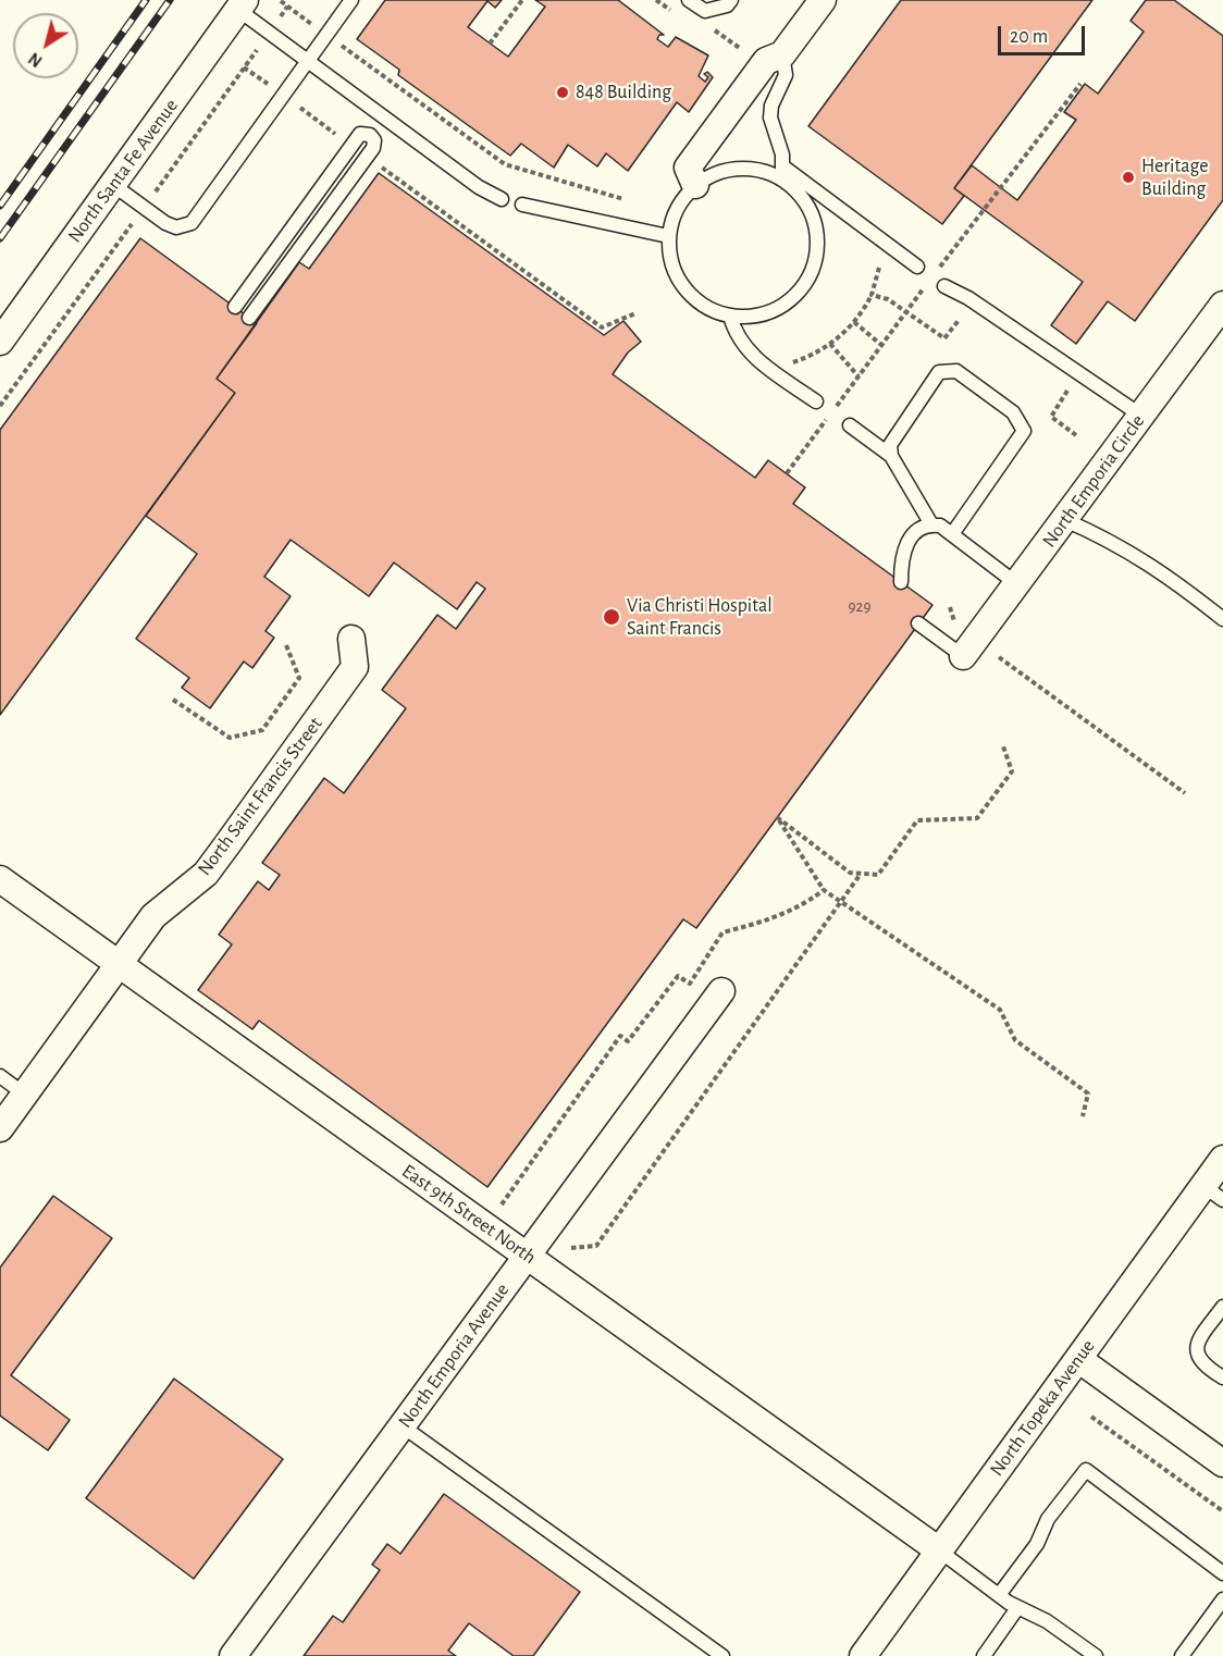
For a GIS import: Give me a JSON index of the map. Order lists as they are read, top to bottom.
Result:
{
  "streets": {
    "street": [
      "North Santa Fe Avenue",
      "North Emporia Circle",
      "North Saint Francis Street",
      "East 9th Street North",
      "North Emporia Avenue",
      "North Topeka Avenue"
    ]
  },
  "crossings": [
    ["North Saint Francis Street", "East 9th Street North"],
    ["East 9th Street North", "North Emporia Avenue"],
    ["East 9th Street North", "North Topeka Avenue"]
  ],
  "places": ["848 Building", "Heritage Building", "Via Christi Hospital Saint Francis"],
  "house_numbers": ["929"],
  "scale_bar": "20 m",
  "north": "bottom left"
}
